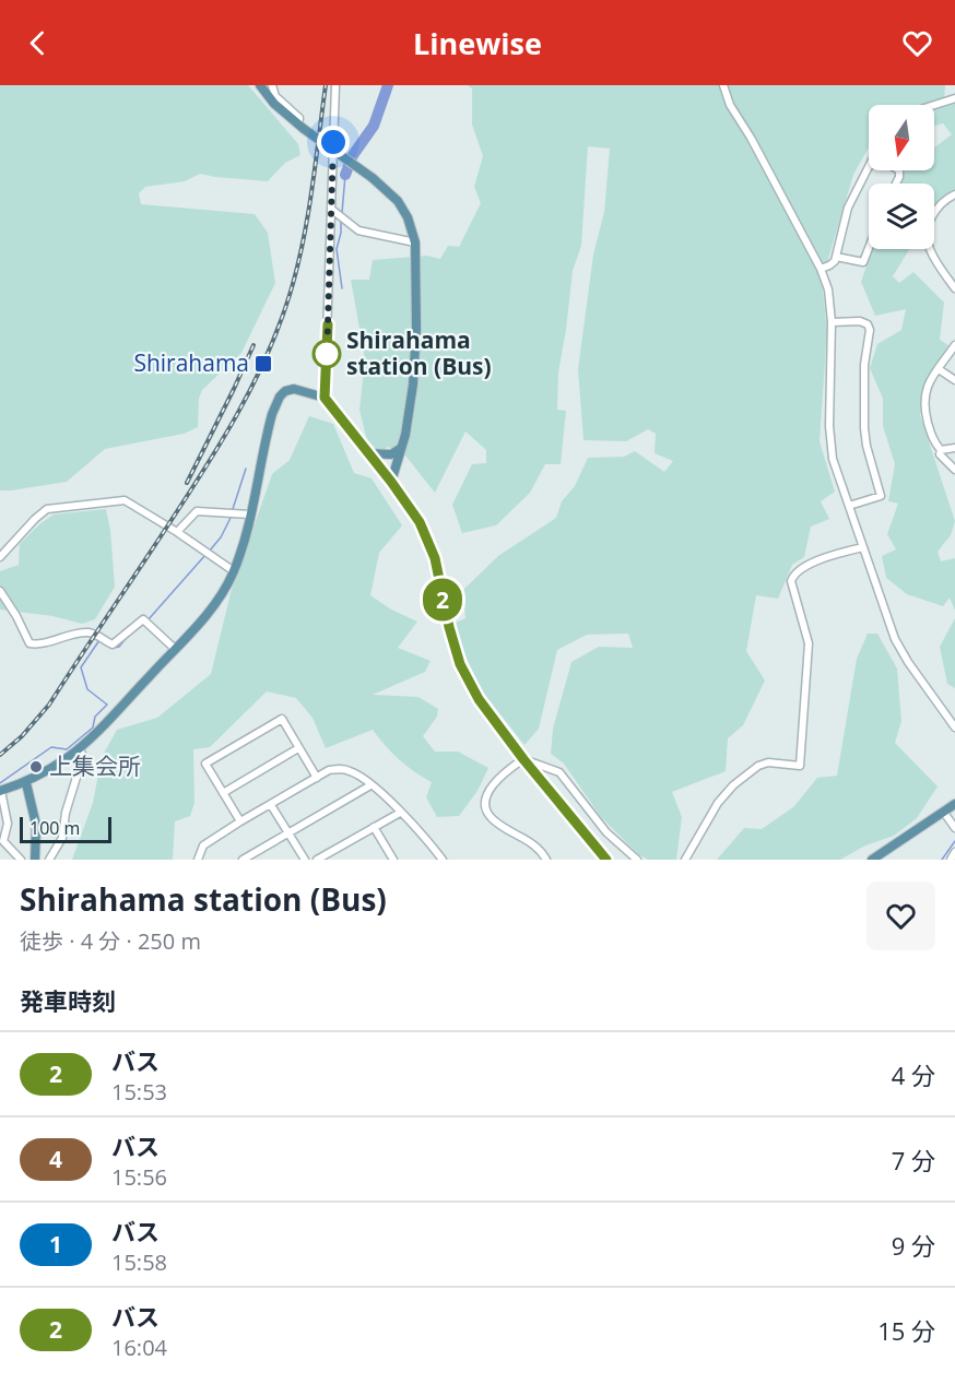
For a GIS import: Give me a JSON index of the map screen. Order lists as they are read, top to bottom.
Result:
{
  "places": {
    "other": ["Shirahama station (Bus)", "上集会所"],
    "transit": ["Shirahama"]
  },
  "lines": ["bus line 2"],
  "scale_bar": "100 m",
  "north": "bottom",
  "page": {
    "header": "Linewise",
    "on_map": "2",
    "scale": "100 m",
    "heading": [
      ["Shirahama station (Bus)", "徒歩 · 4 分 · 250 m"],
      "発車時刻"
    ],
    "list": [
      {
        "mark": "2",
        "name": "バス",
        "note": "15:53",
        "value": "4 分"
      },
      {
        "mark": "4",
        "name": "バス",
        "note": "15:56",
        "value": "7 分"
      },
      {
        "mark": "1",
        "name": "バス",
        "note": "15:58",
        "value": "9 分"
      },
      {
        "mark": "2",
        "name": "バス",
        "note": "16:04",
        "value": "15 分"
      }
    ]
  }
}
